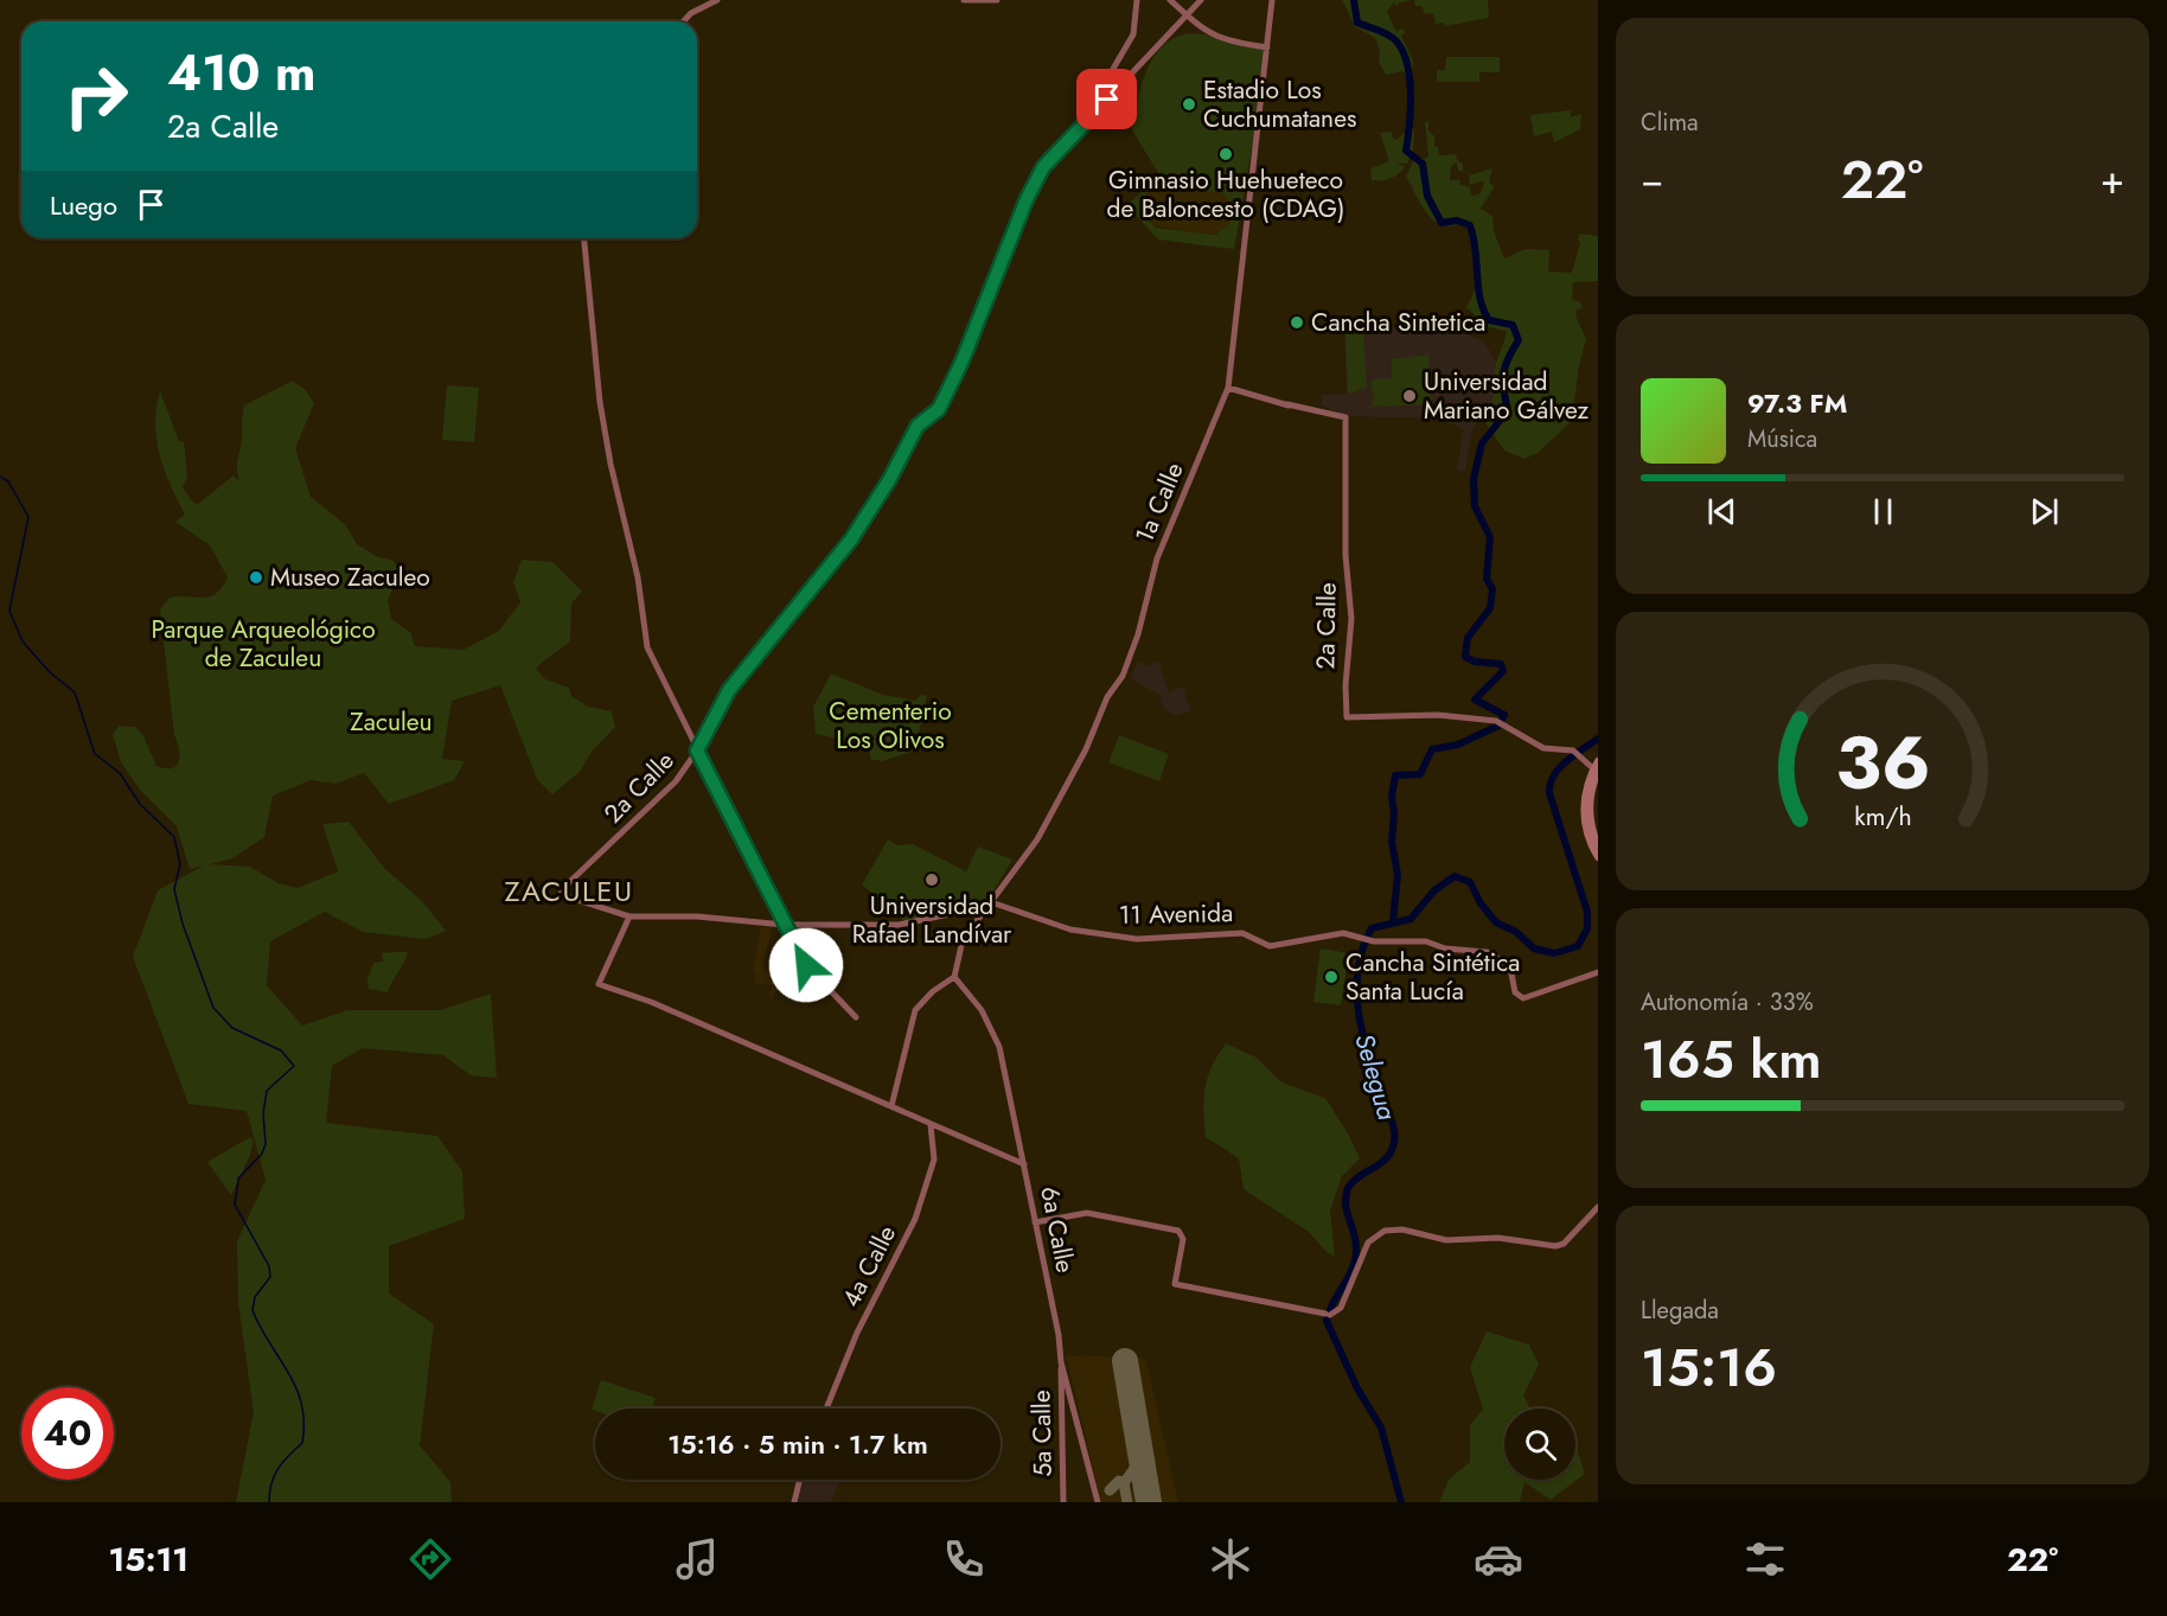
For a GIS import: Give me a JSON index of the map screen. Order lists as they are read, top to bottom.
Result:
{
  "streets": {
    "street": [
      "1a Calle",
      "2a Calle",
      "11 Avenida",
      "6a Calle",
      "4a Calle",
      "5a Calle"
    ]
  },
  "crossings": [
    ["1a Calle", "2a Calle"],
    ["1a Calle", "11 Avenida"],
    ["1a Calle", "6a Calle"],
    ["6a Calle", "5a Calle"]
  ],
  "districts": ["ZACULEU"],
  "water": ["Selegua"],
  "parks": ["Parque Arqueológico de Zaculeu", "Cementerio Los Olivos", "Zaculeu"],
  "places": [
    "Estadio Los Cuchumatanes",
    "Gimnasio Huehueteco de Baloncesto (CDAG)",
    "Cancha Sintetica",
    "Universidad Mariano Gálvez",
    "Museo Zaculeo",
    "Universidad Rafael Landívar",
    "Cancha Sintética Santa Lucía"
  ],
  "page": {
    "tile": [
      "Clima",
      ["Autonomía · 33%", "165 km"],
      ["Llegada", "15:16"]
    ],
    "turn": ["410 m", "2a Calle"],
    "heat": ["−", "22°", "+"],
    "then": "Luego",
    "song": ["97.3 FM", "Música"],
    "limit": "40",
    "trip": "15:16 · 5 min · 1.7 km",
    "tabs": ["15:11", "22°"],
    "gauge": ["36", "km/h"]
  }
}
